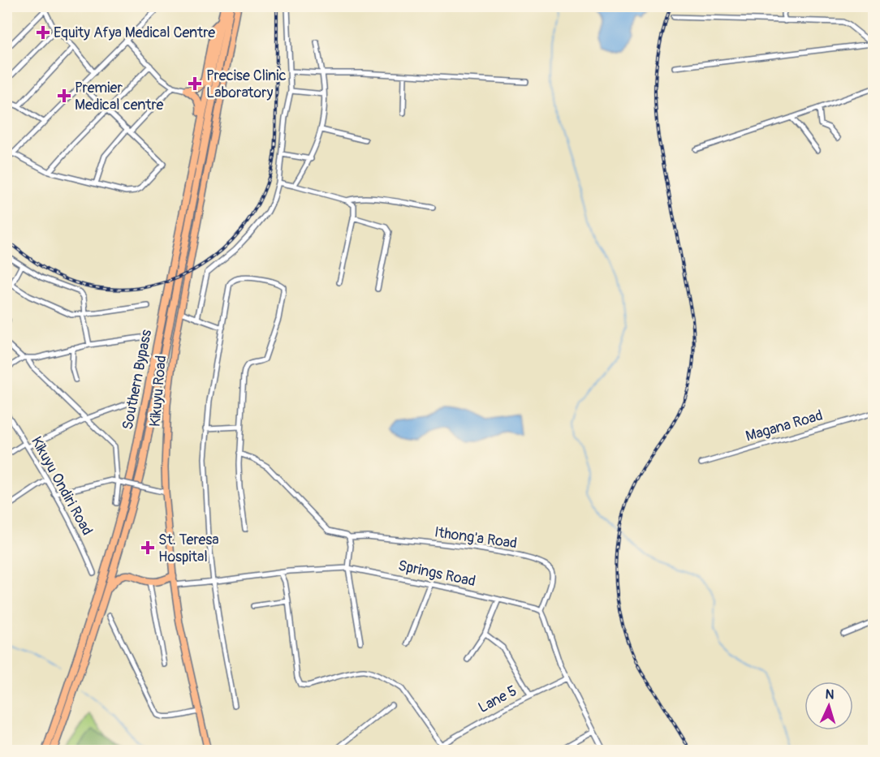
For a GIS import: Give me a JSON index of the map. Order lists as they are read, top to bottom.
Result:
{
  "streets": {
    "highway": ["Southern Bypass"],
    "main road": ["Kikuyu Road"],
    "street": [
      "Magana Road",
      "Kikuyu Ondiri Road",
      "Ithong'a Road",
      "Springs Road",
      "Lane 5"
    ]
  },
  "crossings": [
    ["Kikuyu Road", "Springs Road"],
    ["Ithong'a Road", "Springs Road"]
  ],
  "places": {
    "health": [
      "Equity Afya Medical Centre",
      "Precise Clinic Laboratory",
      "Premier Medical centre",
      "St. Teresa Hospital"
    ]
  },
  "north": "top"
}
